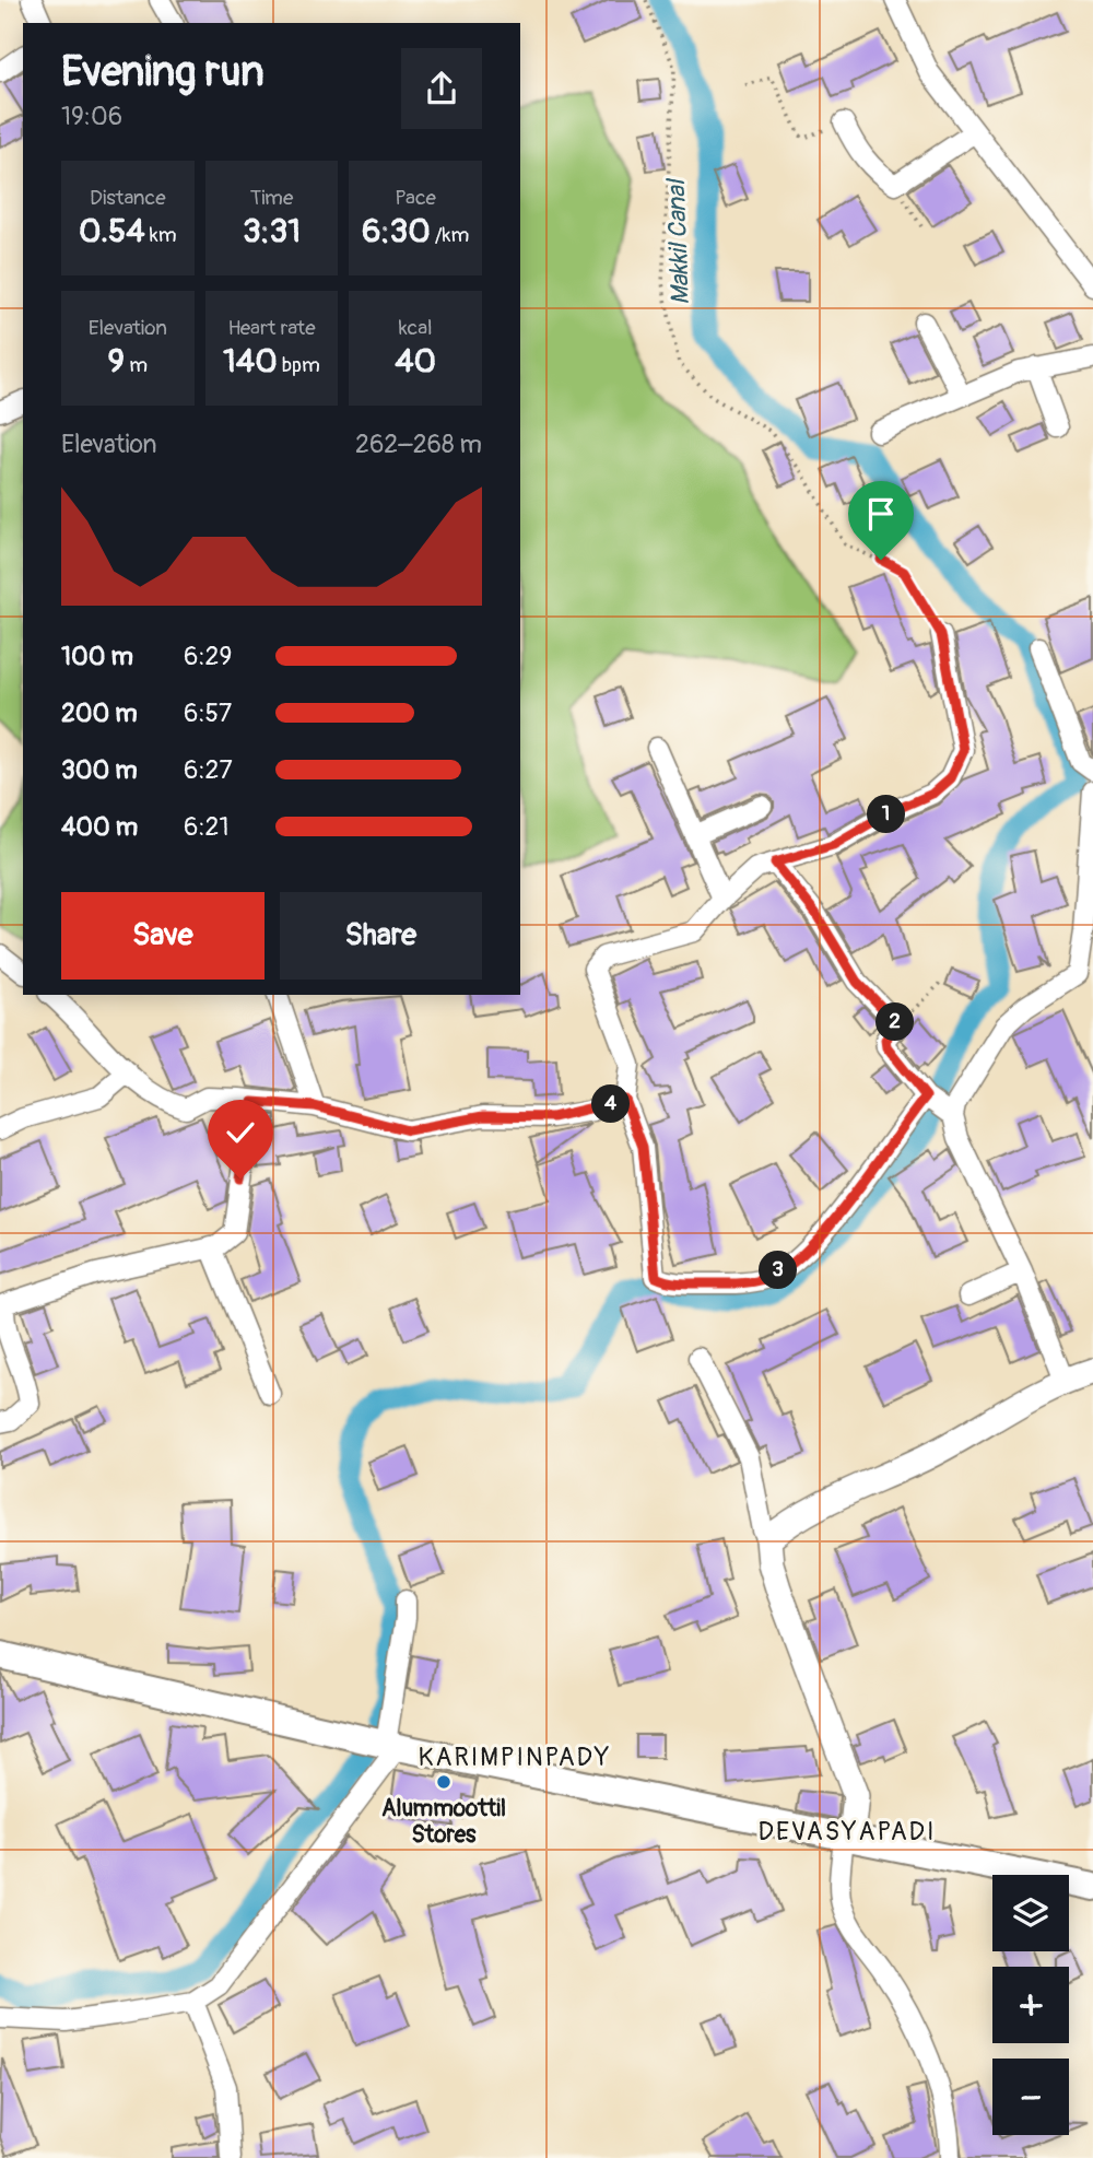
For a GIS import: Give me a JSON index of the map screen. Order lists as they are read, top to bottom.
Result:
{
  "districts": ["KARIMPINPADY", "DEVASYAPADI"],
  "water": ["Makkil Canal"],
  "places": ["Alummoottil Stores"],
  "page": {
    "heading": ["Evening run", "19:06"],
    "stats": [
      ["Distance", "0.54 km"],
      ["Time", "3:31"],
      ["Pace", "6:30 /km"],
      ["Elevation", "9 m"],
      ["Heart rate", "140 bpm"],
      ["kcal", "40"]
    ],
    "chart": ["Elevation", "262–268 m"],
    "list": [
      {
        "name": "100 m",
        "note": "6:29"
      },
      {
        "name": "200 m",
        "note": "6:57"
      },
      {
        "name": "300 m",
        "note": "6:27"
      },
      {
        "name": "400 m",
        "note": "6:21"
      }
    ],
    "pins": [
      "1",
      "2",
      "4",
      "3"
    ],
    "buttons": ["Save", "Share"],
    "map_buttons": ["+", "−"]
  }
}
